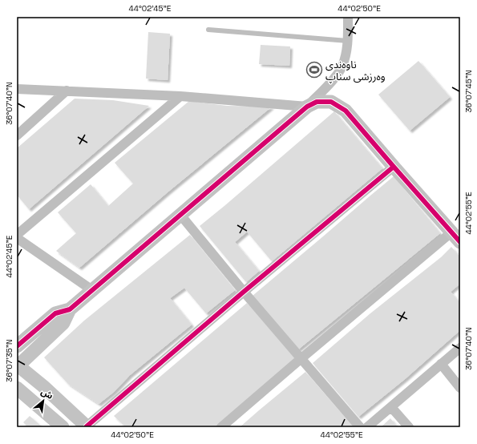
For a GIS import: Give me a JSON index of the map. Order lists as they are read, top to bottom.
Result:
{
  "places": {
    "sports": ["ناوەندی وەرزشی سناپ"]
  },
  "north": "top right",
  "coordinates": [
    "44°02'45\"E",
    "44°02'50\"E",
    "36°07'45\"N",
    "36°07'40\"N",
    "44°02'55\"E",
    "36°07'35\"N"
  ]
}
